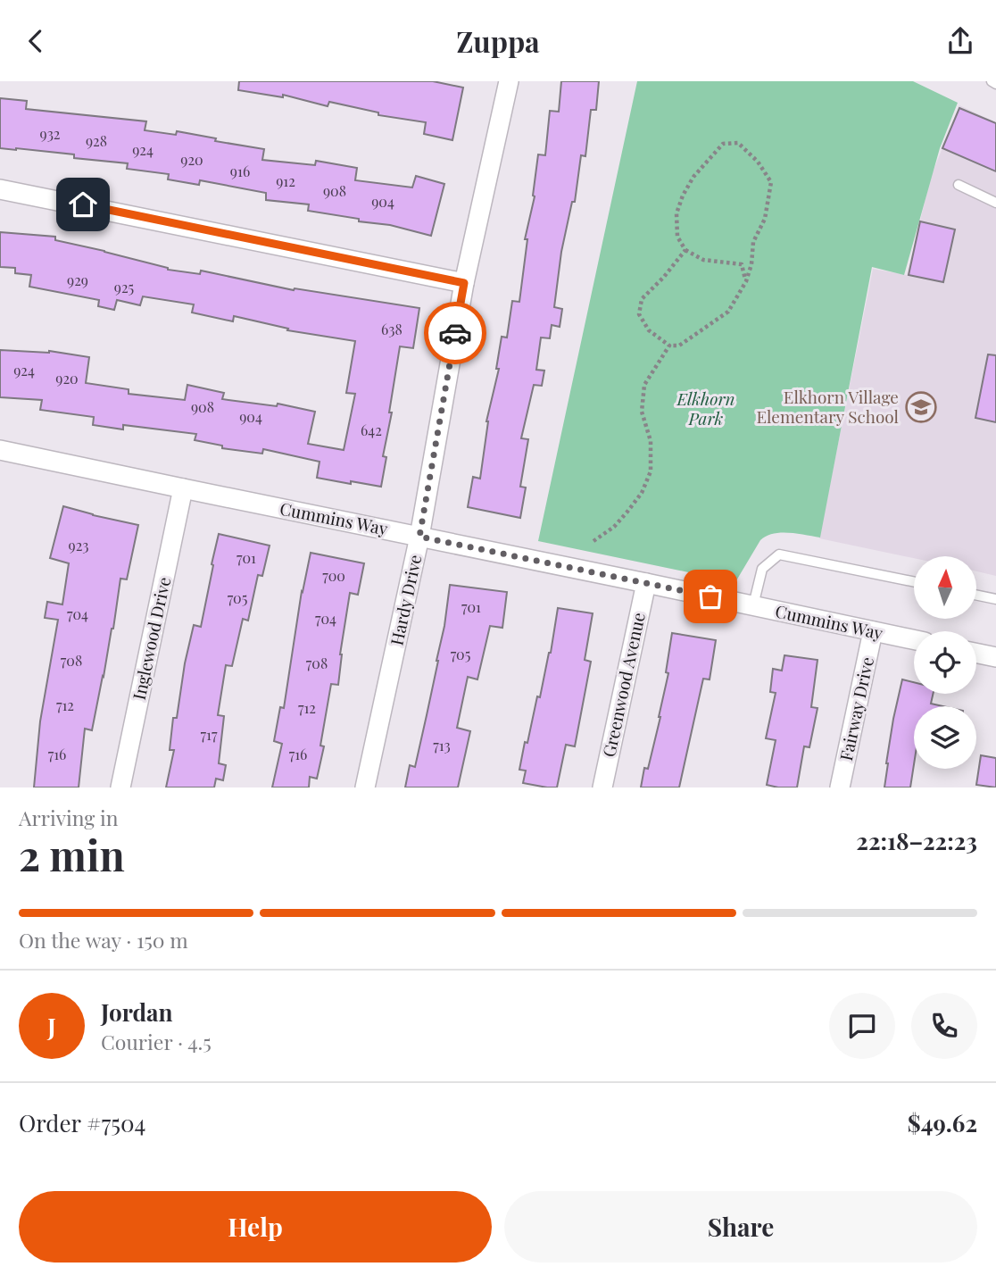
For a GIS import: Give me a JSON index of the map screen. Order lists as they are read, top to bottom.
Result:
{
  "streets": {
    "street": [
      "Cummins Way",
      "Hardy Drive",
      "Inglewood Drive",
      "Greenwood Avenue",
      "Fairway Drive"
    ]
  },
  "crossings": [
    ["Cummins Way", "Hardy Drive"],
    ["Cummins Way", "Inglewood Drive"],
    ["Cummins Way", "Greenwood Avenue"],
    ["Cummins Way", "Fairway Drive"]
  ],
  "parks": ["Elkhorn Park"],
  "places": {
    "school or university": ["Elkhorn Village Elementary School"]
  },
  "house_numbers": [
    "932",
    "928",
    "924",
    "920",
    "916",
    "912",
    "908",
    "904",
    "929",
    "925",
    "638",
    "924",
    "920",
    "908",
    "904",
    "642",
    "923",
    "701",
    "700",
    "705",
    "701",
    "704",
    "704",
    "705",
    "708",
    "708",
    "712",
    "712",
    "717",
    "713",
    "716",
    "716"
  ],
  "north": "top",
  "page": {
    "header": "Zuppa",
    "heading": ["2 min", "Arriving in", "22:18–22:23"],
    "panel": [
      "Jordan",
      "Courier · 4.5",
      "Order #7504",
      "$49.62"
    ],
    "bar": "On the way · 150 m",
    "round": "J",
    "buttons": ["Help", "Share"]
  }
}
